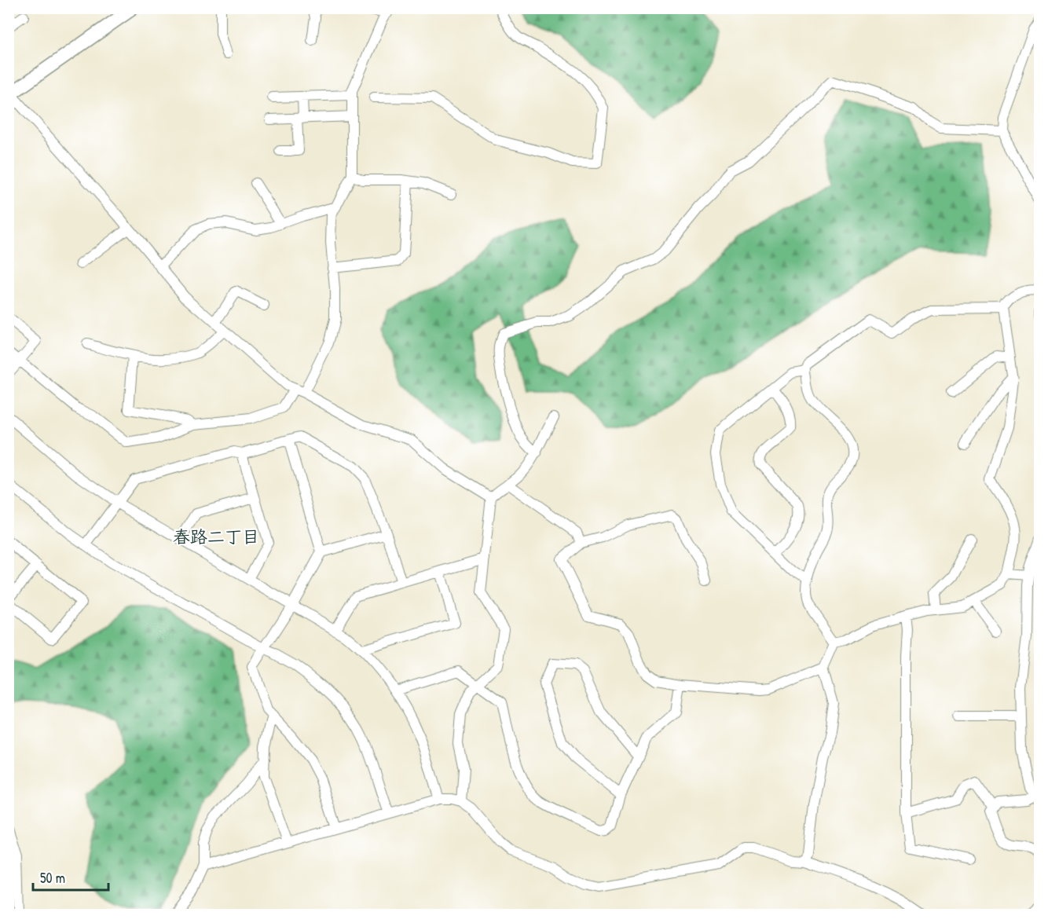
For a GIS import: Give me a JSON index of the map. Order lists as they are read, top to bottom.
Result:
{
  "districts": ["春路二丁目"],
  "scale_bar": "50 m"
}
